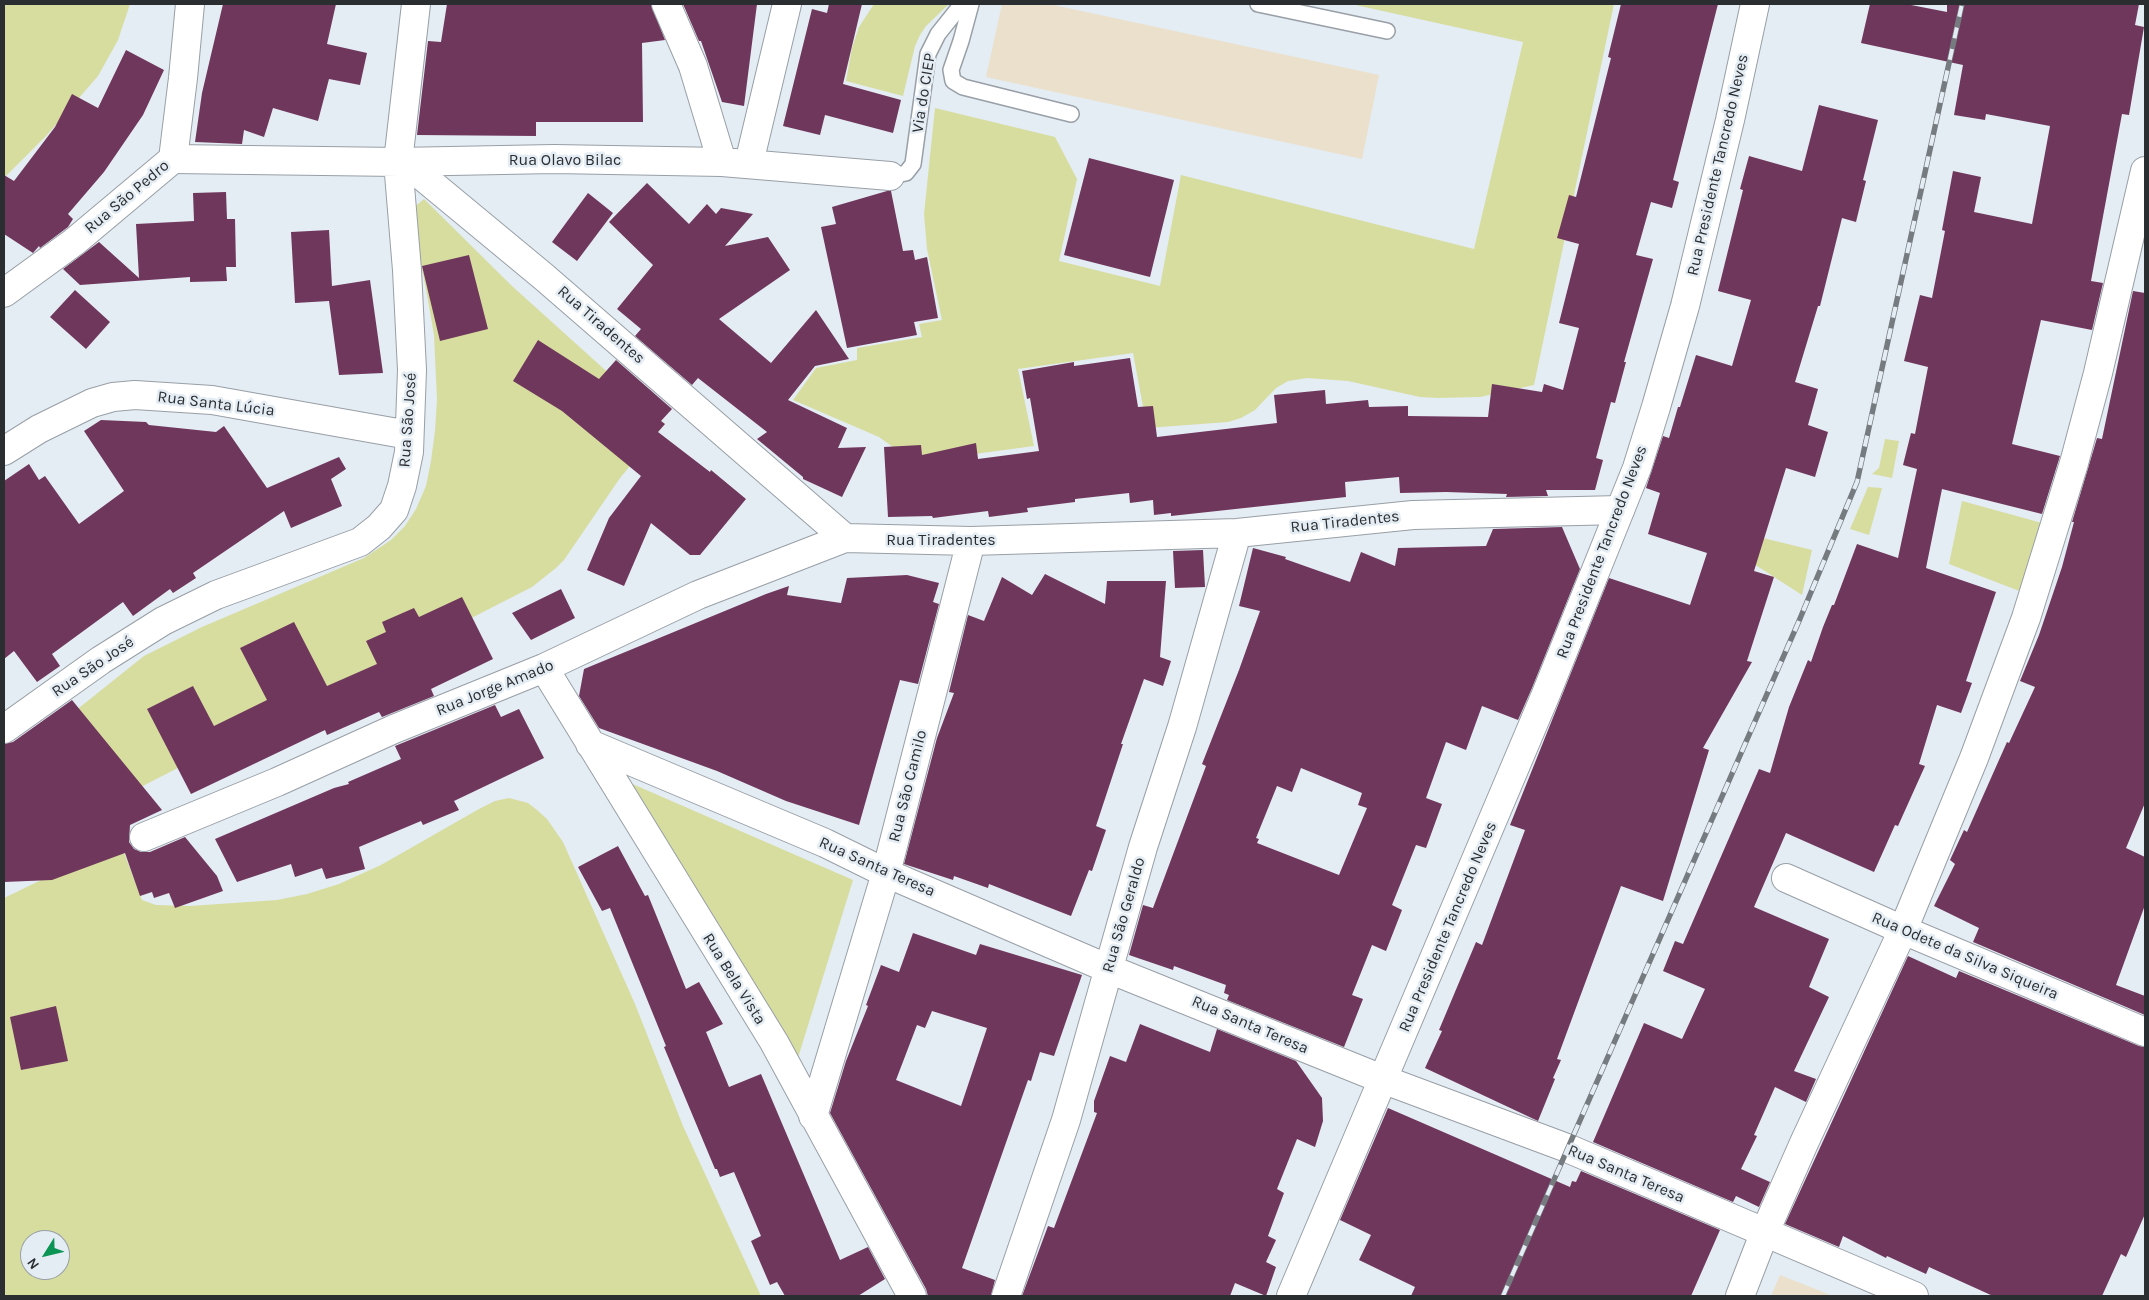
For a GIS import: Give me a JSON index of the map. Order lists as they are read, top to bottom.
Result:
{
  "streets": {
    "street": [
      "Rua Olavo Bilac",
      "Rua Presidente Tancredo Neves",
      "Rua São Pedro",
      "Rua Tiradentes",
      "Rua Santa Lúcia",
      "Rua São José",
      "Rua Jorge Amado",
      "Rua São Camilo",
      "Rua Santa Teresa",
      "Rua São Geraldo",
      "Rua Odete da Silva Siqueira",
      "Rua Bela Vista"
    ],
    "lane": ["Via do CIEP"]
  },
  "crossings": [
    ["Via do CIEP", "Rua Olavo Bilac"],
    ["Rua Olavo Bilac", "Rua Tiradentes"],
    ["Rua Olavo Bilac", "Rua São José"],
    ["Rua Presidente Tancredo Neves", "Rua Tiradentes"],
    ["Rua Presidente Tancredo Neves", "Rua Santa Teresa"],
    ["Rua Tiradentes", "Rua São José"],
    ["Rua Tiradentes", "Rua Jorge Amado"],
    ["Rua Tiradentes", "Rua São Camilo"],
    ["Rua Tiradentes", "Rua São Geraldo"],
    ["Rua Santa Lúcia", "Rua São José"],
    ["Rua Jorge Amado", "Rua Bela Vista"],
    ["Rua São Camilo", "Rua Santa Teresa"],
    ["Rua São Camilo", "Rua Bela Vista"],
    ["Rua Santa Teresa", "Rua São Geraldo"],
    ["Rua Santa Teresa", "Rua Bela Vista"]
  ],
  "north": "bottom left"
}
